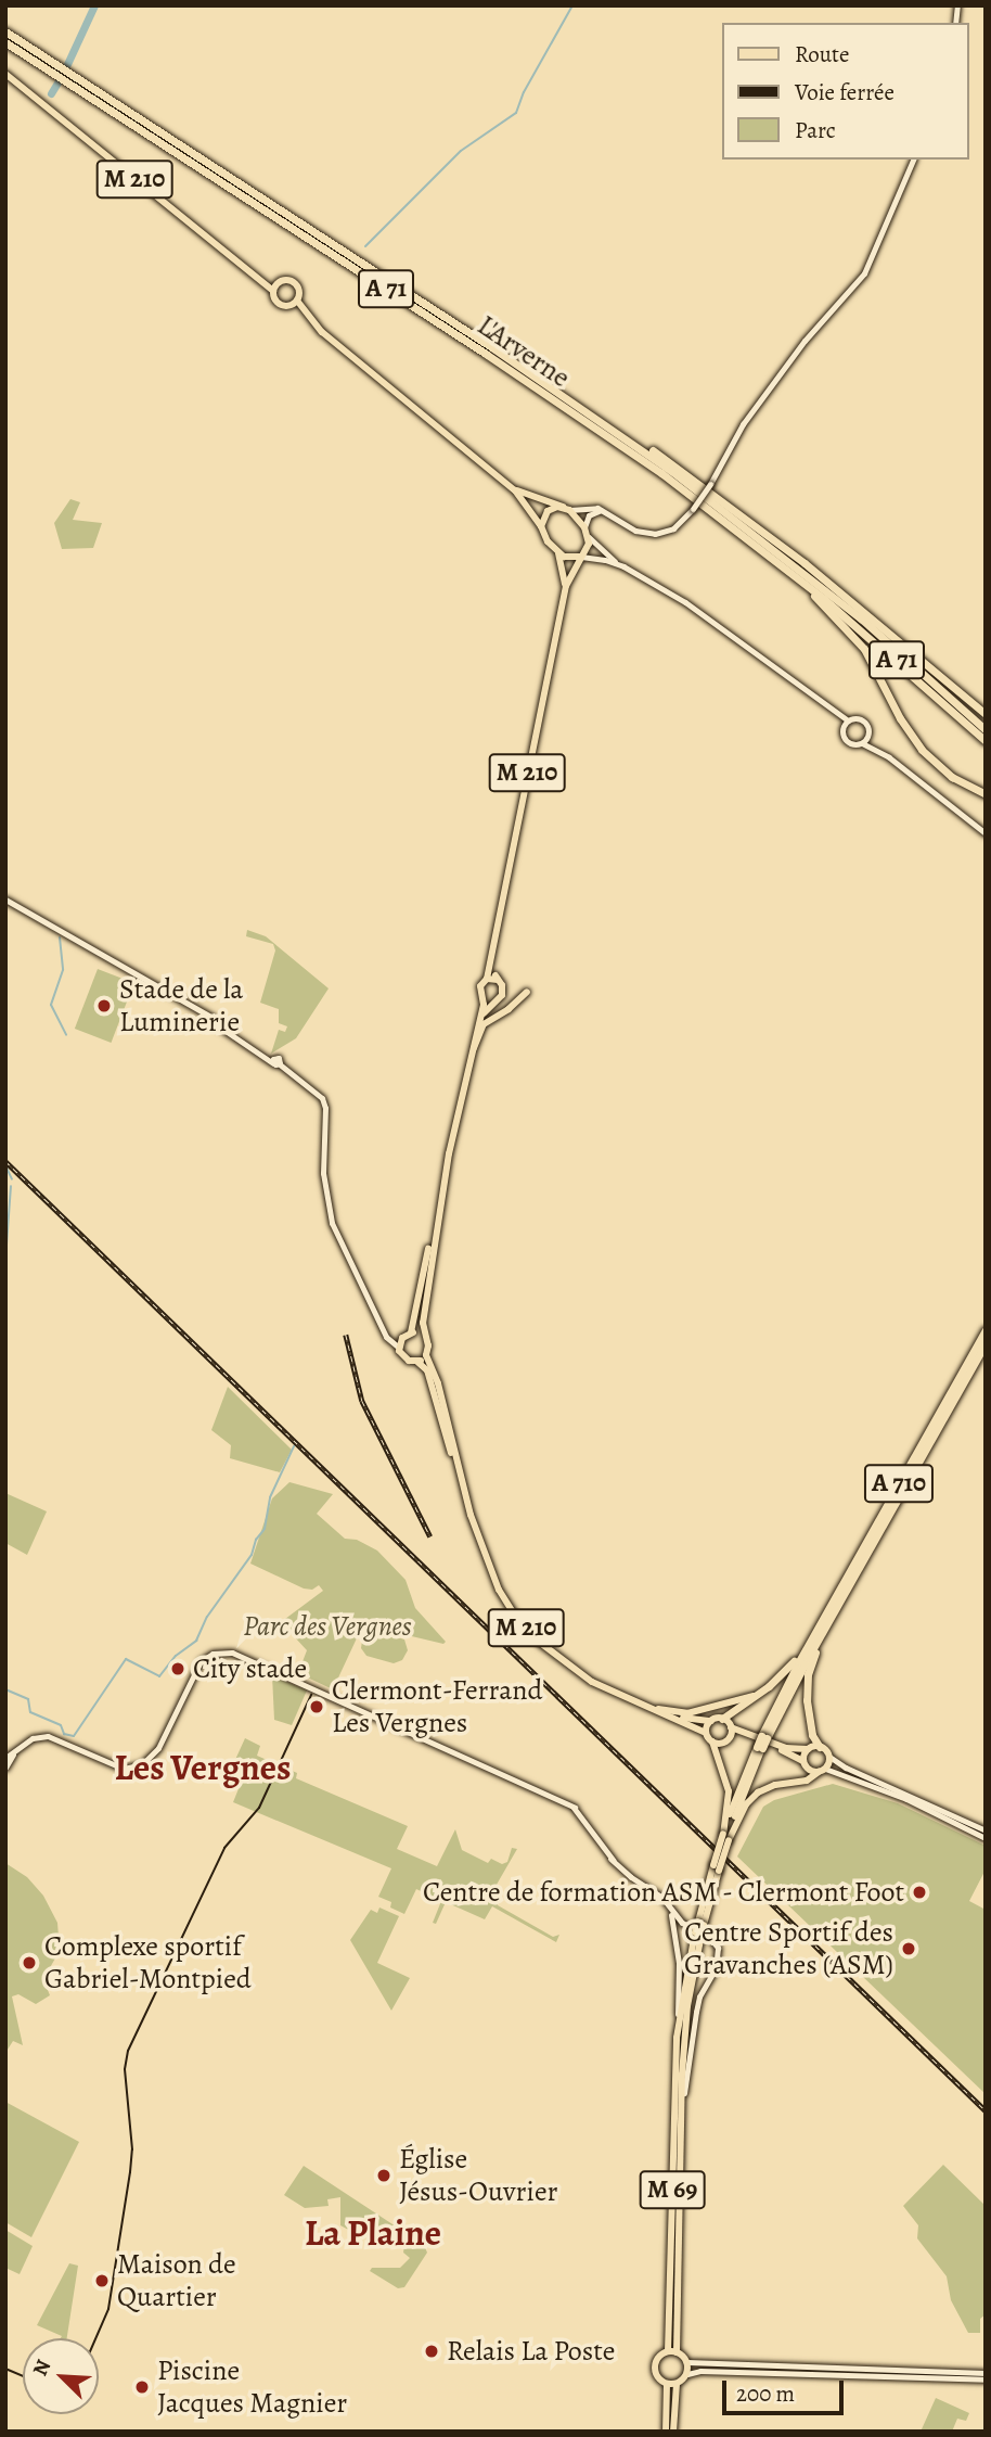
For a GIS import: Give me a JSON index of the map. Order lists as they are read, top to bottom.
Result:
{
  "streets": {
    "highway": ["A 71", "L'Arverne", "A 710"],
    "main road": ["M 210", "M 69"]
  },
  "crossings": [
    ["A 710", "M 69"]
  ],
  "districts": ["Les Vergnes", "La Plaine"],
  "parks": ["Parc des Vergnes"],
  "places": [
    "Stade de la Luminerie",
    "City stade",
    "Clermont-Ferrand Les Vergnes",
    "Centre de formation ASM - Clermont Foot",
    "Centre Sportif des Gravanches (ASM)",
    "Complexe sportif Gabriel-Montpied",
    "Église Jésus-Ouvrier",
    "Maison de Quartier",
    "Relais La Poste",
    "Piscine Jacques Magnier"
  ],
  "legend": ["Route", "Voie ferrée", "Parc"],
  "scale_bar": "200 m",
  "north": "top left"
}
